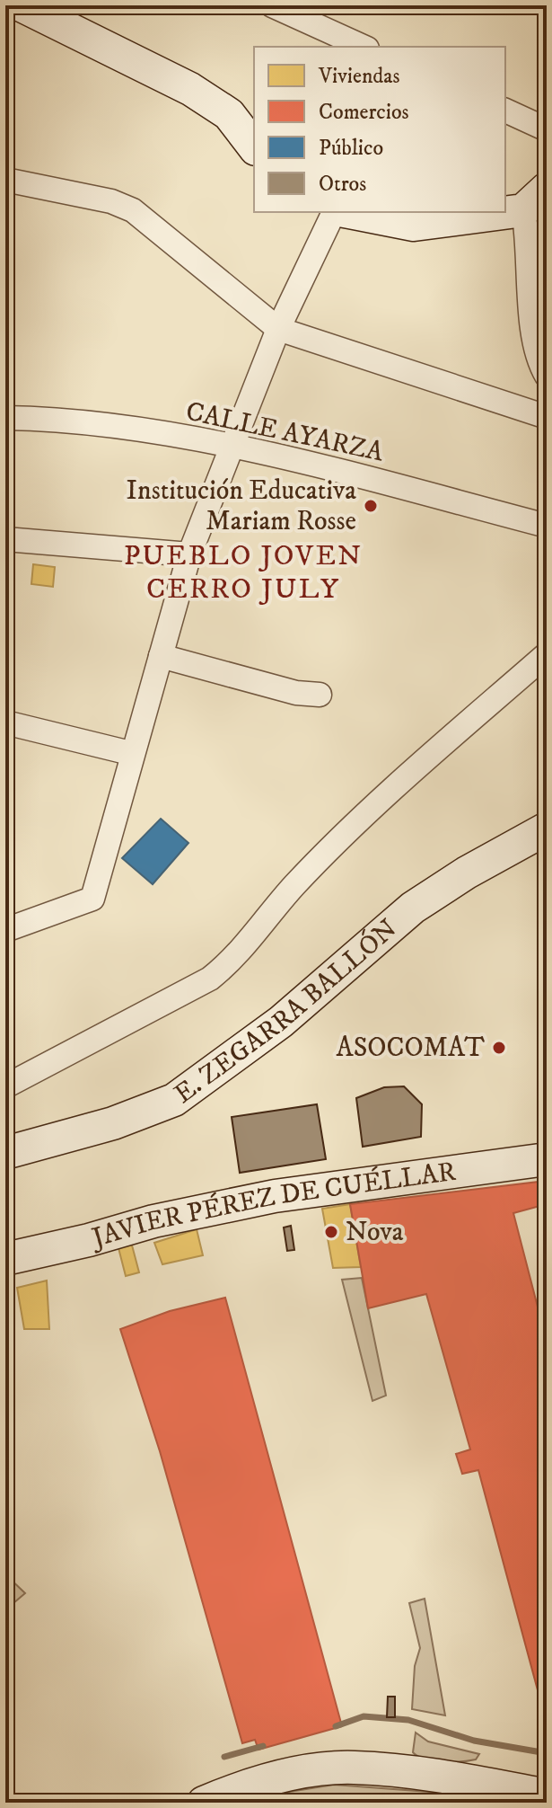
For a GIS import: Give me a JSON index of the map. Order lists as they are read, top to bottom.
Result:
{
  "streets": {
    "street": ["CALLE AYARZA", "E. ZEGARRA BALLÓN", "JAVIER PÉREZ DE CUÉLLAR"]
  },
  "districts": ["PUEBLO JOVEN CERRO JULY"],
  "places": ["Institución Educativa Mariam Rosse", "ASOCOMAT", "Nova"],
  "legend": [
    "Viviendas",
    "Comercios",
    "Público",
    "Otros"
  ]
}
